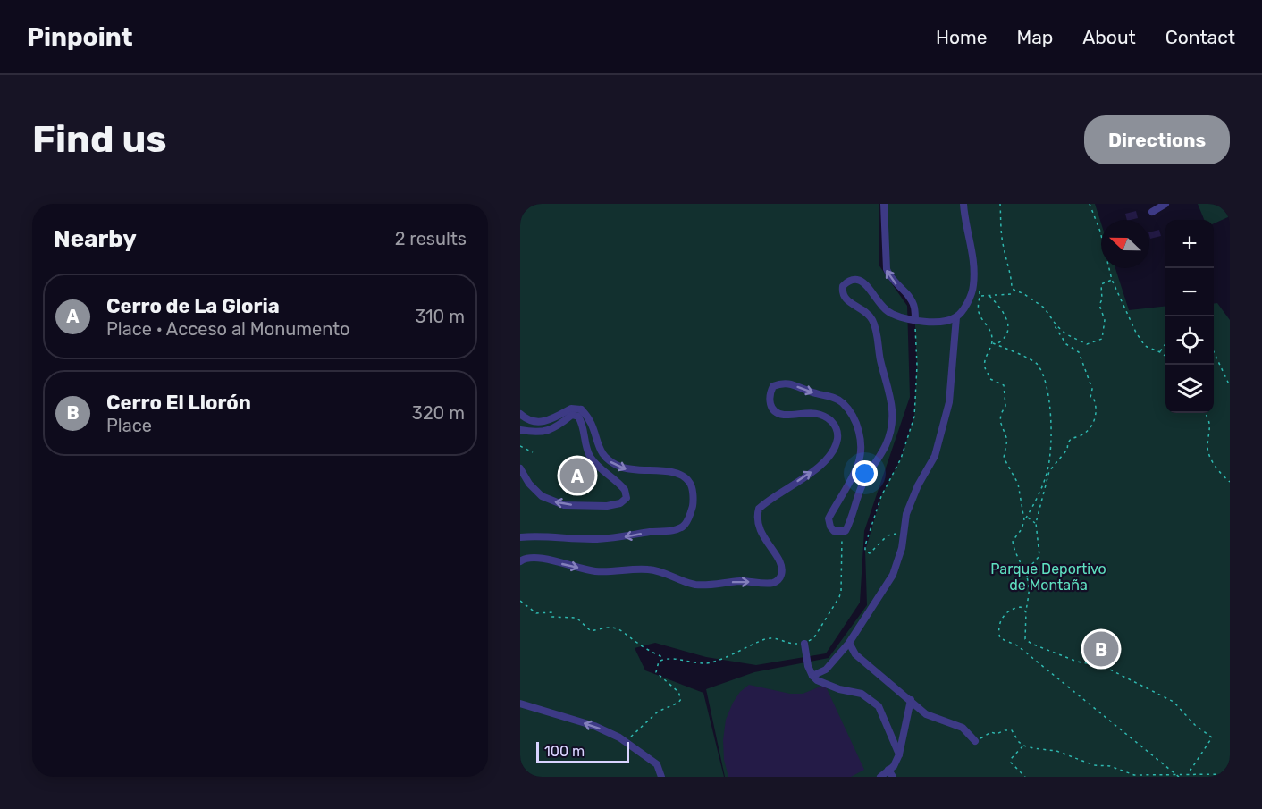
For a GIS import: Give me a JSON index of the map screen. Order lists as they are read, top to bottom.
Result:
{
  "parks": ["Parque Deportivo de Montaña"],
  "scale_bar": "100 m",
  "north": "left",
  "page": {
    "header": "Pinpoint",
    "nav": [
      "Home",
      "Map",
      "About",
      "Contact"
    ],
    "buttons": "Directions",
    "title": "Find us",
    "heading": ["Nearby", "2 results"],
    "map_buttons": ["+", "−"],
    "list": [
      {
        "mark": "A",
        "name": "Cerro de La Gloria",
        "note": "Place · Acceso al Monumento",
        "value": "310 m"
      },
      {
        "mark": "B",
        "name": "Cerro El Llorón",
        "note": "Place",
        "value": "320 m"
      }
    ],
    "pins": ["A", "B"],
    "scale": "100 m"
  }
}
